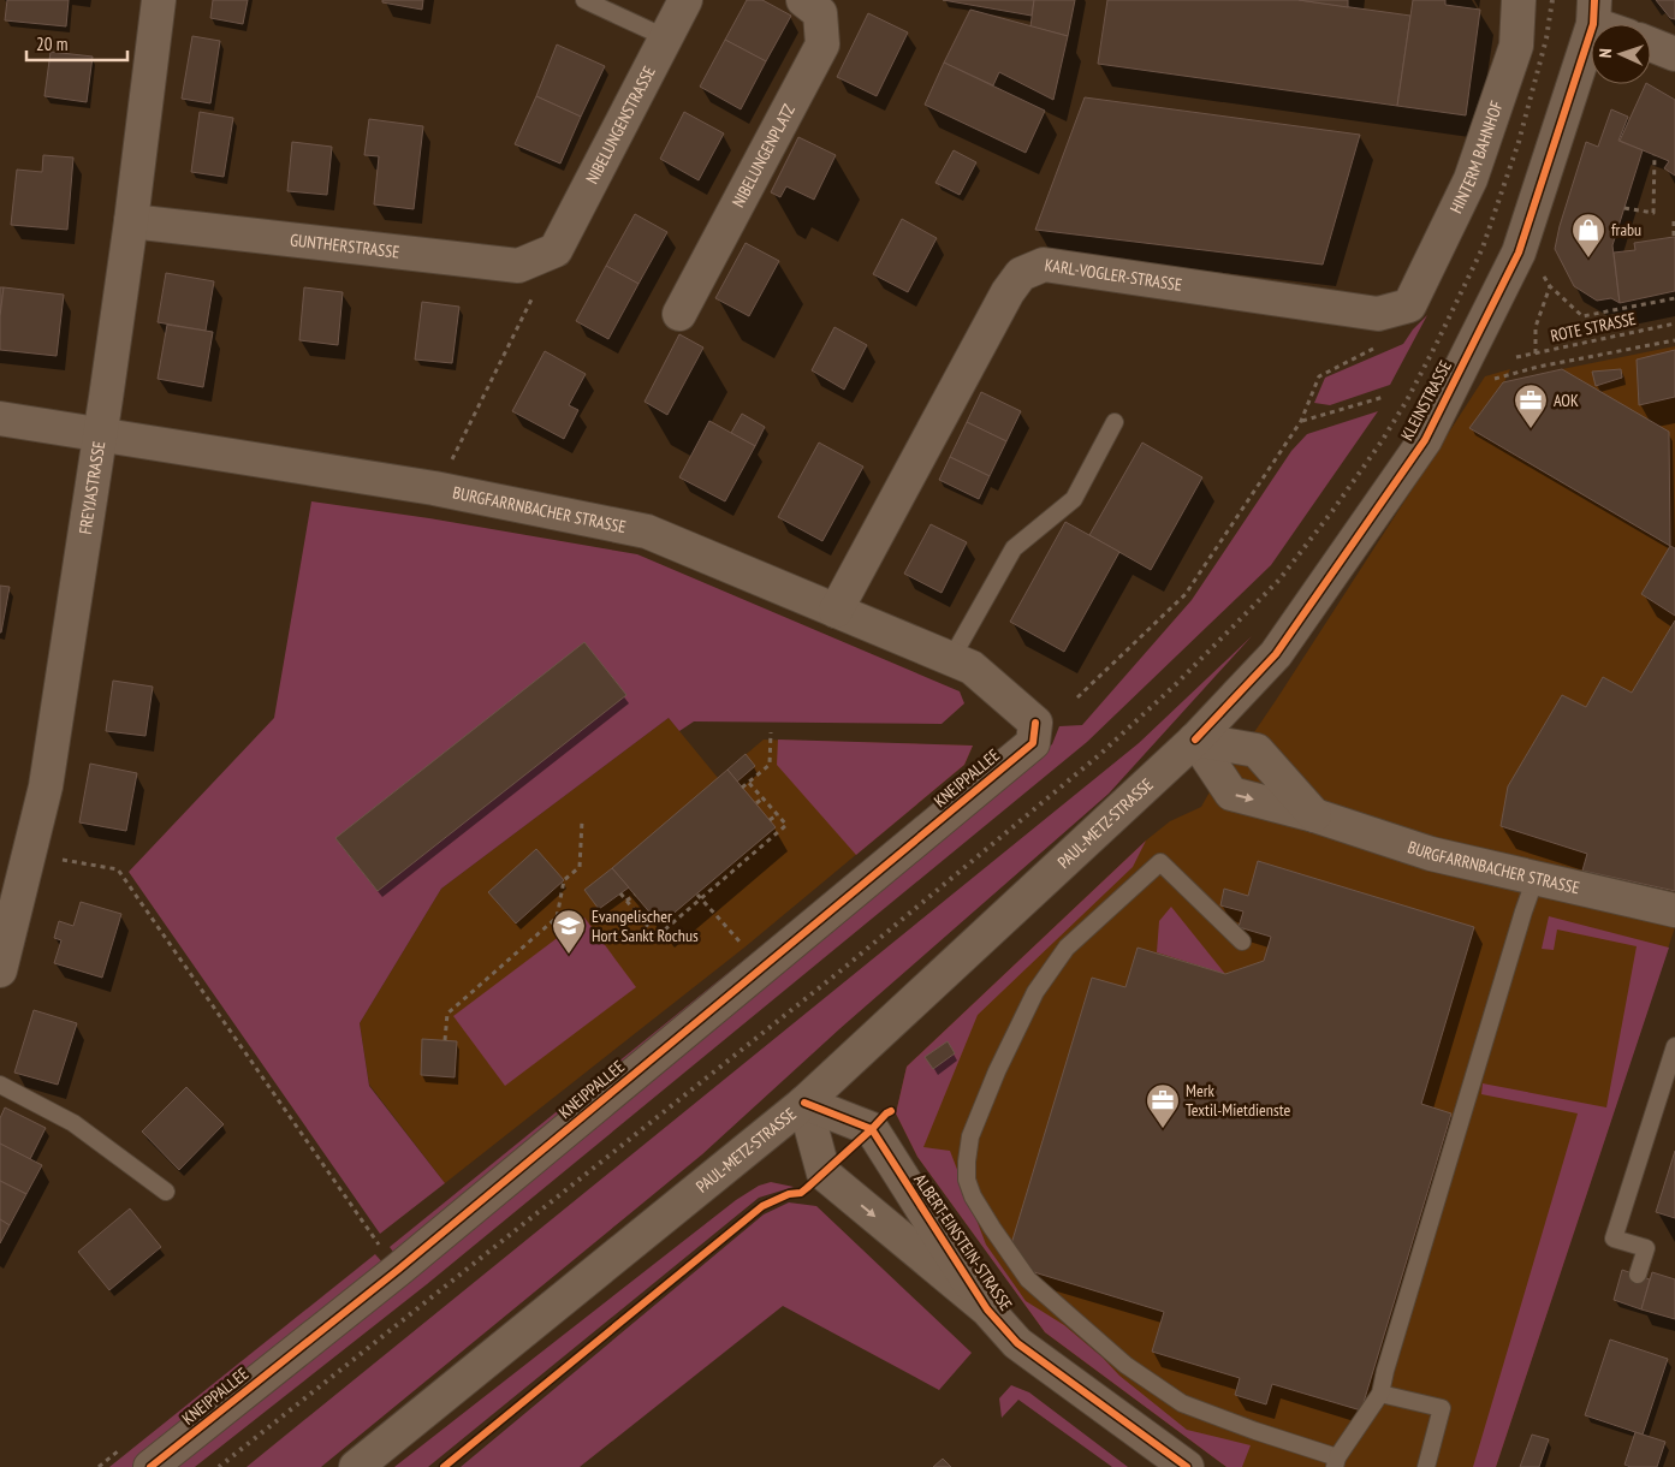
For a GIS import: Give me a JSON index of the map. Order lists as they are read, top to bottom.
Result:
{
  "streets": {
    "street": [
      "NIBELUNGENSTRASSE",
      "NIBELUNGENPLATZ",
      "HINTERM BAHNHOF",
      "GUNTHERSTRASSE",
      "KARL-VOGLER-STRASSE",
      "KLEINSTRASSE",
      "FREYJASTRASSE",
      "BURGFARRNBACHER STRASSE",
      "KNEIPPALLEE",
      "PAUL-METZ-STRASSE",
      "ALBERT-EINSTEIN-STRASSE"
    ],
    "path": ["ROTE STRASSE"]
  },
  "crossings": [
    ["NIBELUNGENSTRASSE", "GUNTHERSTRASSE"],
    ["HINTERM BAHNHOF", "KARL-VOGLER-STRASSE"],
    ["GUNTHERSTRASSE", "FREYJASTRASSE"],
    ["KARL-VOGLER-STRASSE", "BURGFARRNBACHER STRASSE"],
    ["KLEINSTRASSE", "BURGFARRNBACHER STRASSE"],
    ["KLEINSTRASSE", "PAUL-METZ-STRASSE"],
    ["FREYJASTRASSE", "BURGFARRNBACHER STRASSE"],
    ["BURGFARRNBACHER STRASSE", "KNEIPPALLEE"],
    ["BURGFARRNBACHER STRASSE", "PAUL-METZ-STRASSE"],
    ["PAUL-METZ-STRASSE", "ALBERT-EINSTEIN-STRASSE"]
  ],
  "places": {
    "shop": ["frabu"],
    "office": ["AOK", "Merk Textil-Mietdienste"],
    "school or university": ["Evangelischer Hort Sankt Rochus"]
  },
  "scale_bar": "20 m",
  "north": "left"
}
